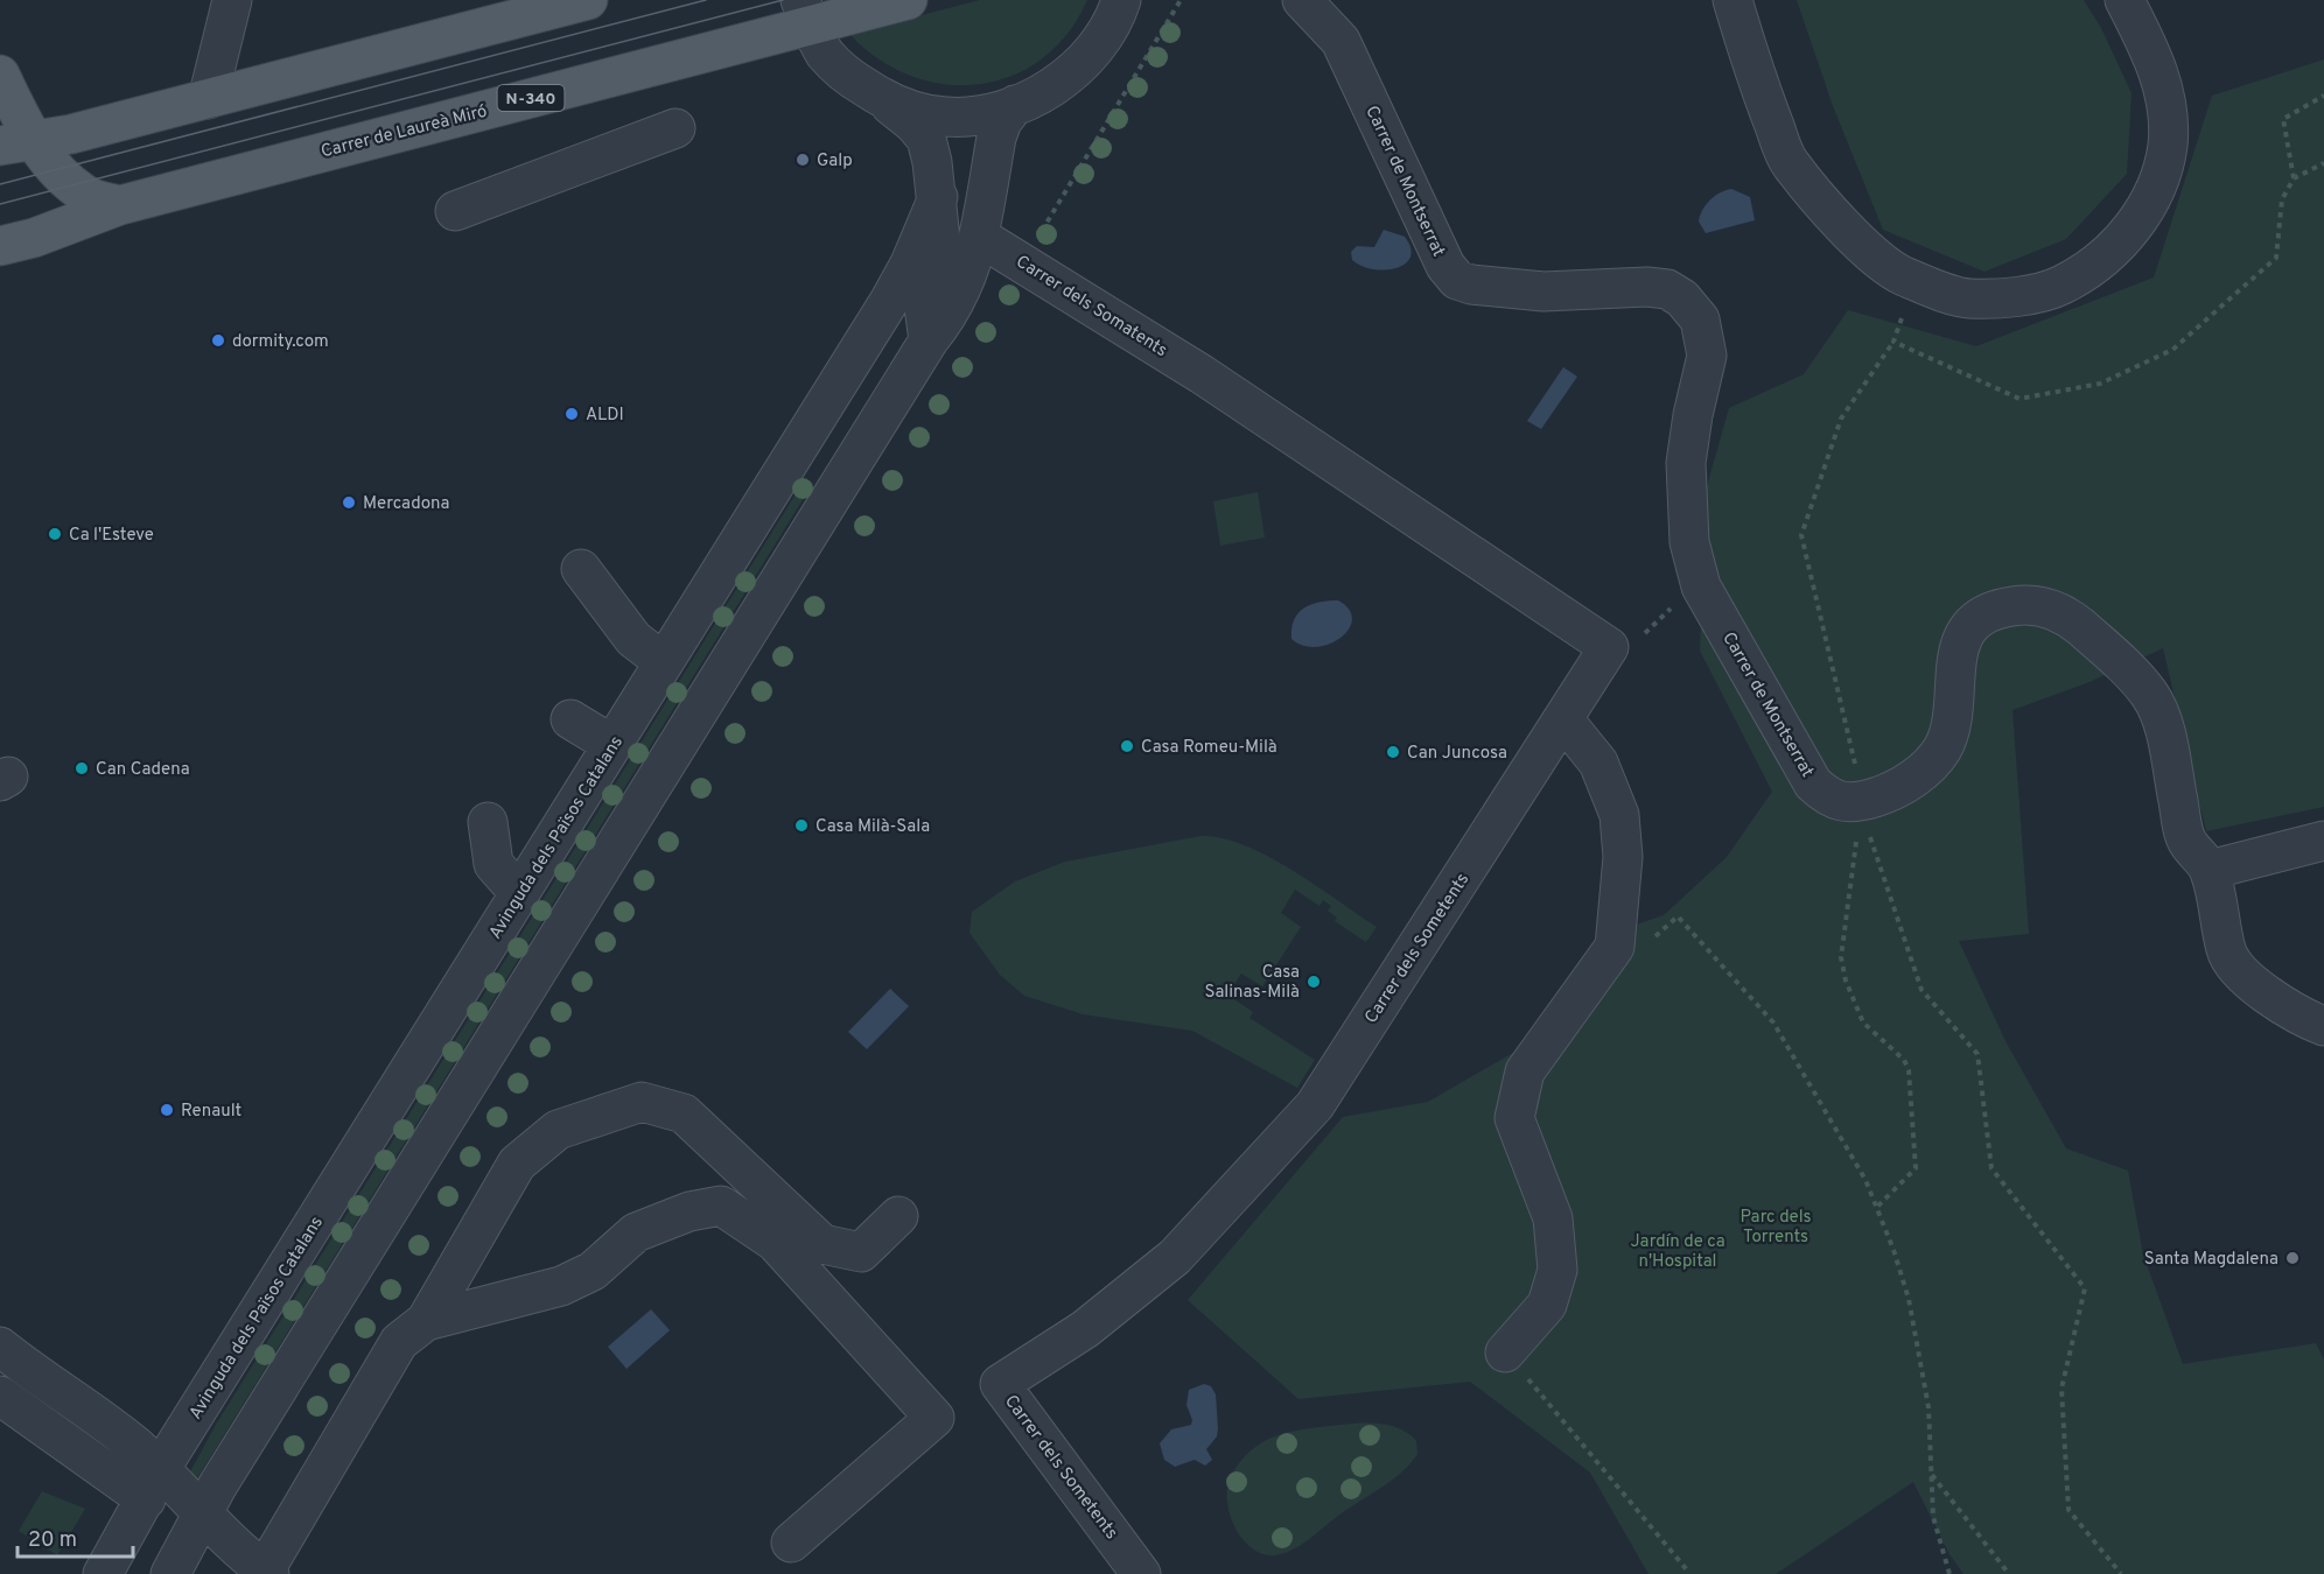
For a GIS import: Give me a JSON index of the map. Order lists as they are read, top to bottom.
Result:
{
  "streets": {
    "main road": ["N-340", "Carrer de Laureà Miró"],
    "street": [
      "Carrer de Montserrat",
      "Carrer dels Somatents",
      "Avinguda dels Països Catalans",
      "Carrer dels Sometents"
    ]
  },
  "crossings": [
    ["Carrer dels Somatents", "Carrer dels Sometents"]
  ],
  "parks": ["Parc dels Torrents", "Jardín de ca n'Hospital"],
  "places": [
    "Galp",
    "dormity.com",
    "ALDI",
    "Mercadona",
    "Ca l'Esteve",
    "Casa Romeu-Milà",
    "Can Juncosa",
    "Can Cadena",
    "Casa Milà-Sala",
    "Casa Salinas-Milà",
    "Renault",
    "Santa Magdalena"
  ],
  "scale_bar": "20 m"
}
